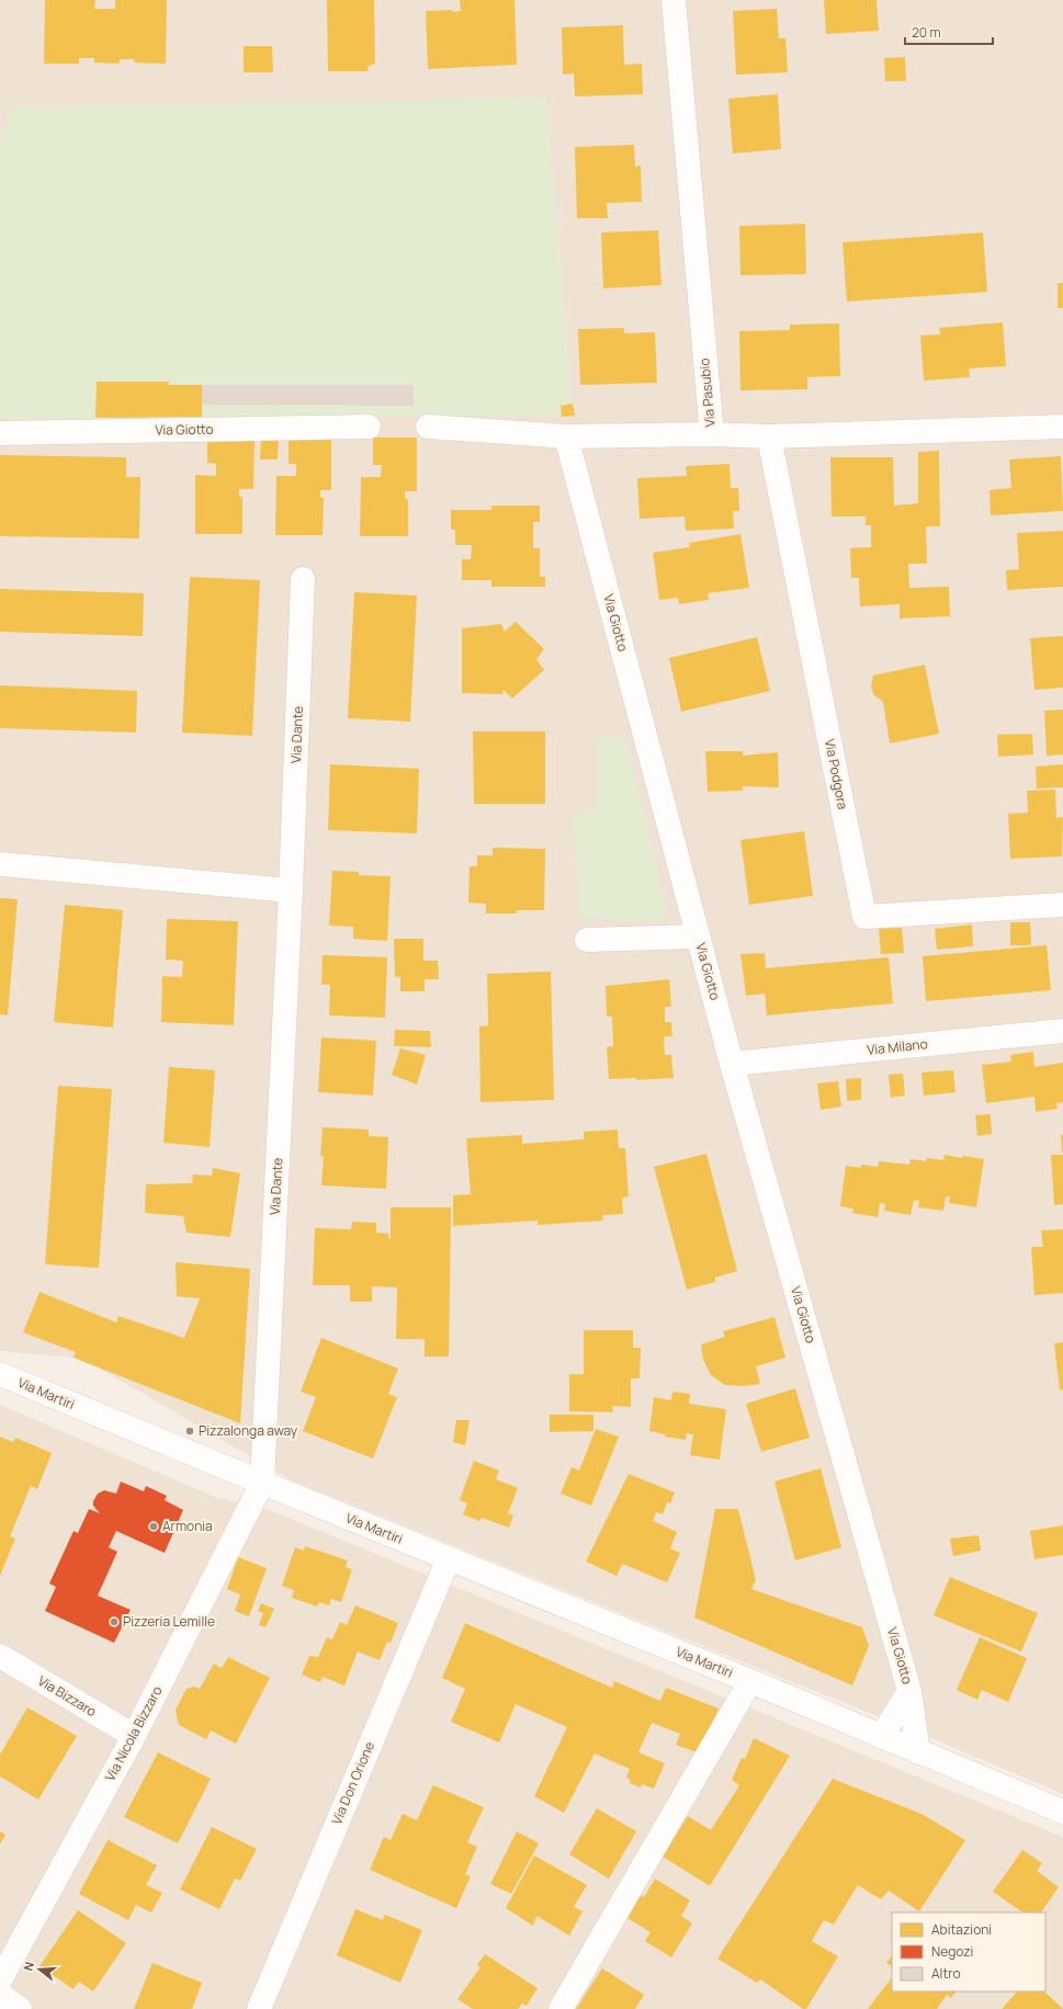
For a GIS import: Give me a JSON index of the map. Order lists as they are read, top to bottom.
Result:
{
  "streets": {
    "street": [
      "Via Pasubio",
      "Via Giotto",
      "Via Dante",
      "Via Podgora",
      "Via Milano",
      "Via Martiri",
      "Via Bizzaro",
      "Via Nicola Bizzaro",
      "Via Don Orione"
    ]
  },
  "crossings": [
    ["Via Pasubio", "Via Podgora"],
    ["Via Giotto", "Via Milano"],
    ["Via Giotto", "Via Martiri"],
    ["Via Dante", "Via Martiri"],
    ["Via Dante", "Via Nicola Bizzaro"],
    ["Via Martiri", "Via Nicola Bizzaro"],
    ["Via Martiri", "Via Don Orione"],
    ["Via Bizzaro", "Via Nicola Bizzaro"]
  ],
  "places": ["Pizzalonga away", "Armonia", "Pizzeria Lemille"],
  "legend": ["Abitazioni", "Negozi", "Altro"],
  "scale_bar": "20 m",
  "north": "left"
}
